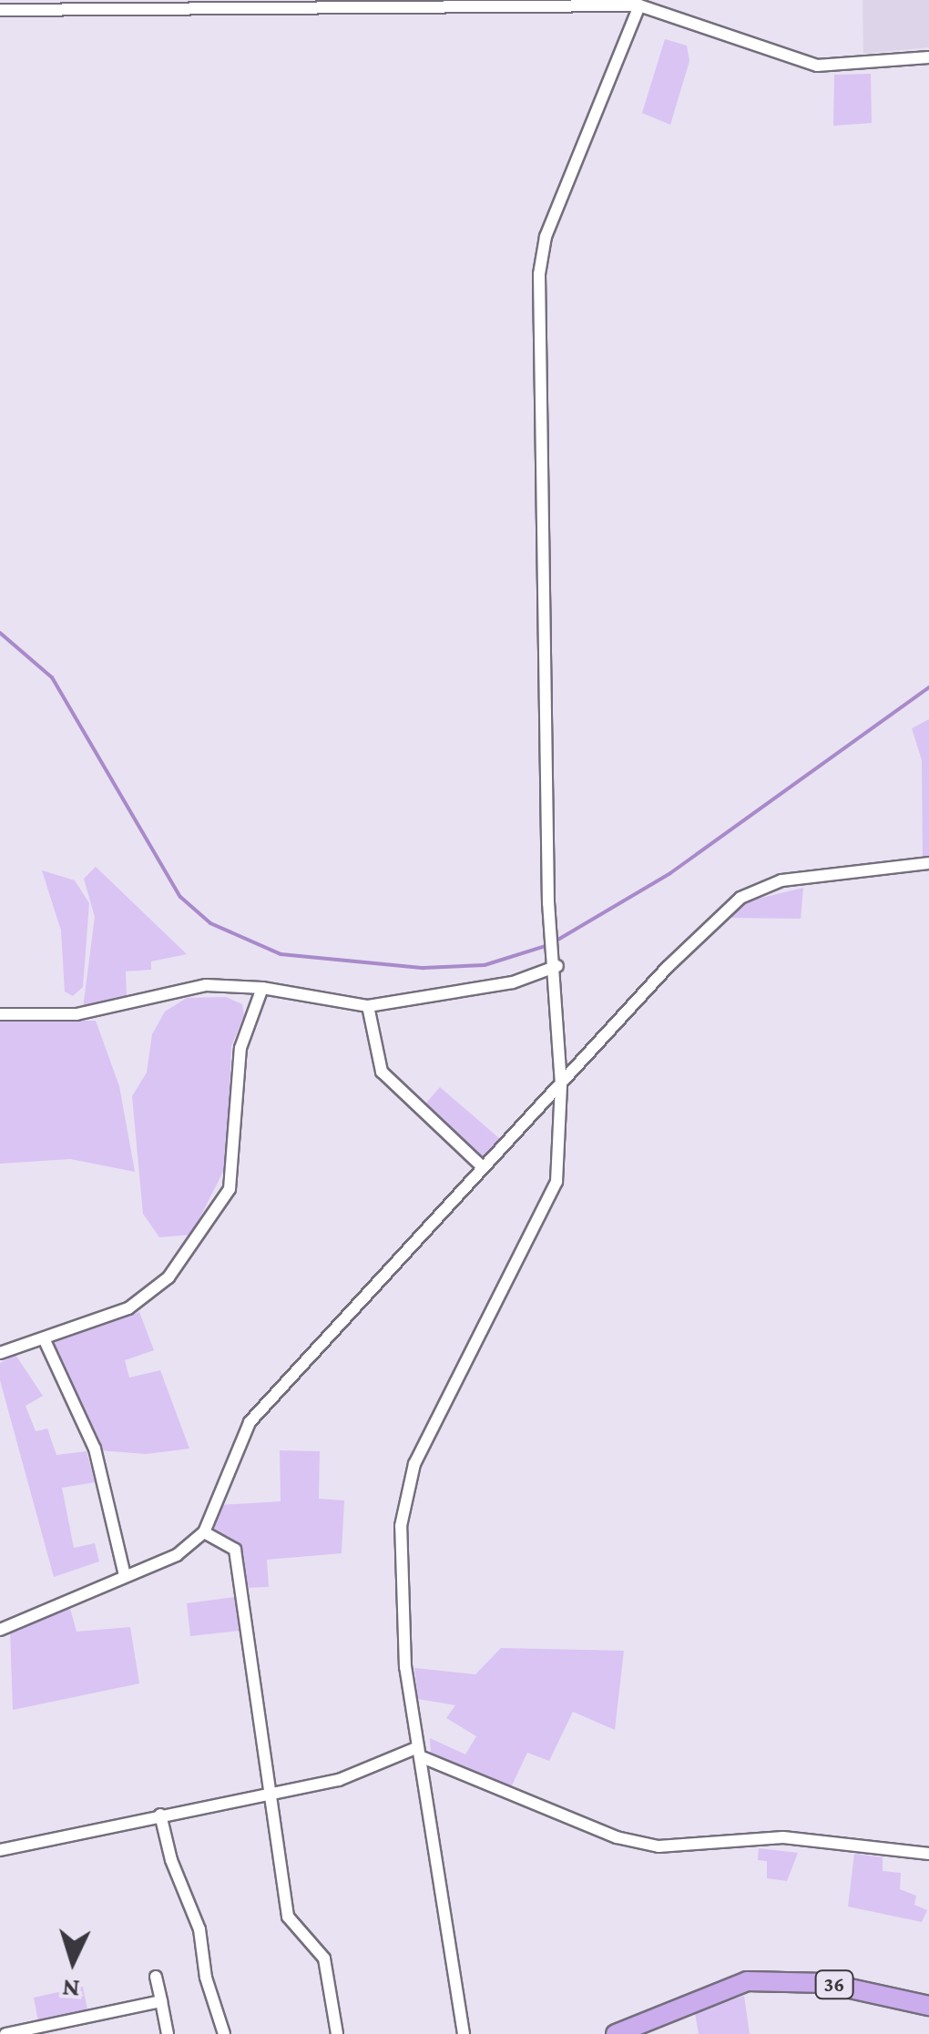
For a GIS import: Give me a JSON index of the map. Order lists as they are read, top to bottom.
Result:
{
  "streets": {
    "main road": ["36"]
  },
  "north": "bottom"
}
